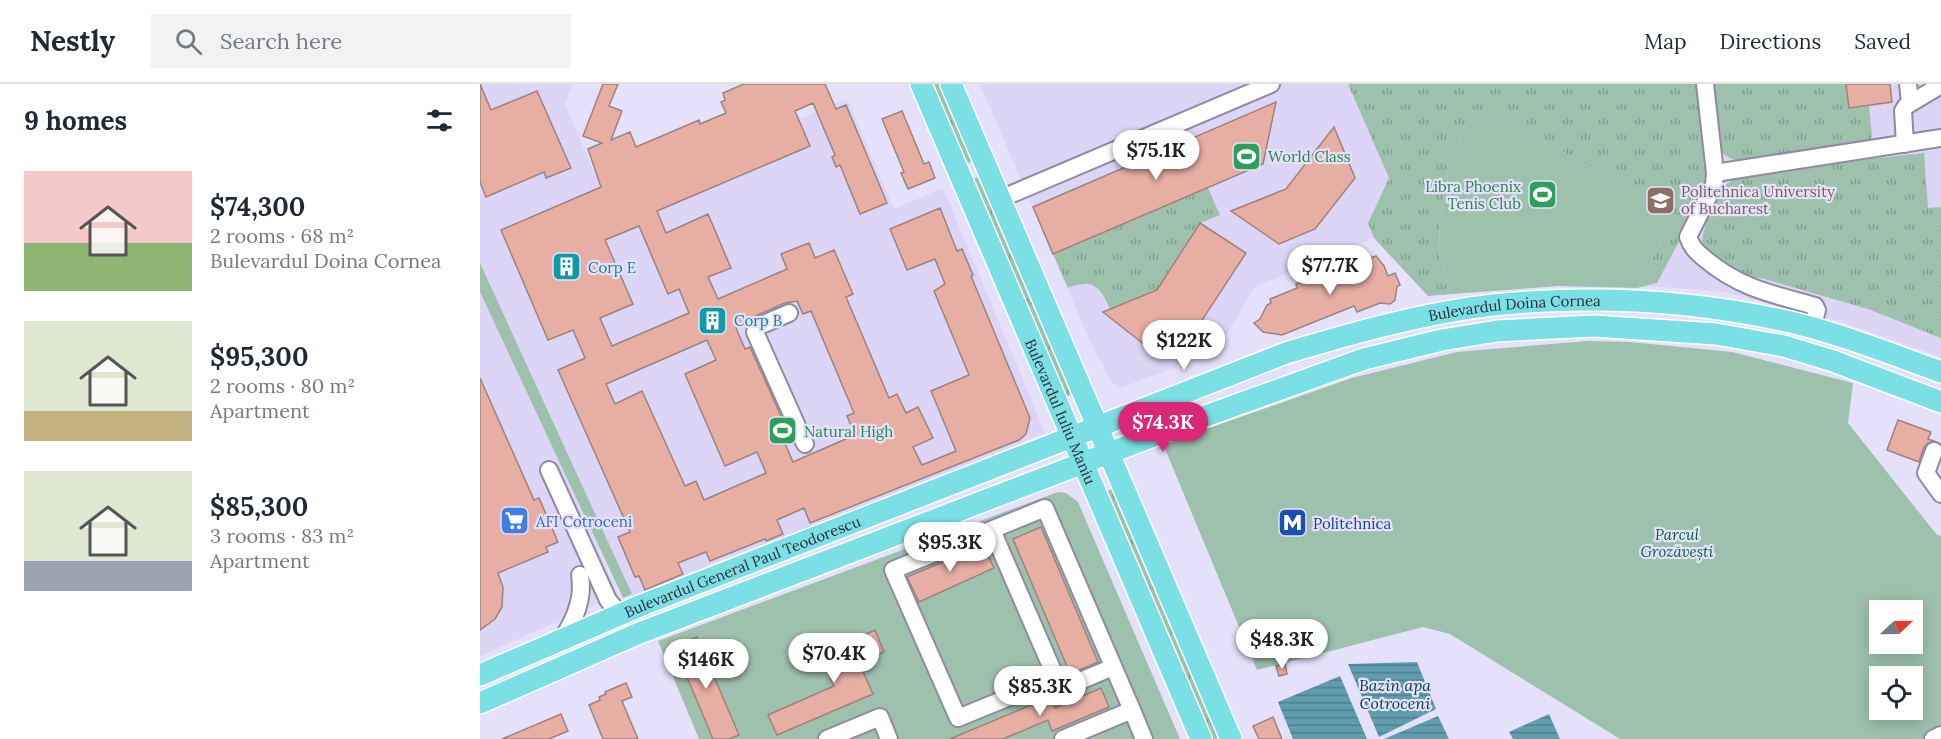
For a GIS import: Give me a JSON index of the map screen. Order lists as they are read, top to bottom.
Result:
{
  "streets": {
    "main road": ["Bulevardul Doina Cornea", "Bulevardul Iuliu Maniu", "Bulevardul General Paul Teodorescu"]
  },
  "crossings": [
    ["Bulevardul Doina Cornea", "Bulevardul Iuliu Maniu"],
    ["Bulevardul Doina Cornea", "Bulevardul General Paul Teodorescu"],
    ["Bulevardul Iuliu Maniu", "Bulevardul General Paul Teodorescu"]
  ],
  "water": ["Bazin apa Cotroceni"],
  "parks": ["Parcul Grozăvești"],
  "places": {
    "sports": ["World Class", "Libra Phoenix Tenis Club", "Natural High"],
    "school or university": ["Politehnica University of Bucharest"],
    "building": ["Corp E", "Corp B"],
    "supermarket": ["AFI Cotroceni"],
    "metro station": ["Politehnica"]
  },
  "north": "right",
  "page": {
    "header": "Nestly",
    "search": "Search here",
    "nav": ["Map", "Directions", "Saved"],
    "heading": "9 homes",
    "price": [
      "$75.1K",
      "$77.7K",
      "$122K",
      "$74.3K",
      "$95.3K",
      "$48.3K",
      "$70.4K",
      "$146K",
      "$85.3K"
    ],
    "list": [
      {
        "name": "$74,300",
        "note": "2 rooms · 68 m² · Bulevardul Doina Cornea"
      },
      {
        "name": "$95,300",
        "note": "2 rooms · 80 m² · Apartment"
      },
      {
        "name": "$85,300",
        "note": "3 rooms · 83 m² · Apartment"
      }
    ]
  }
}
